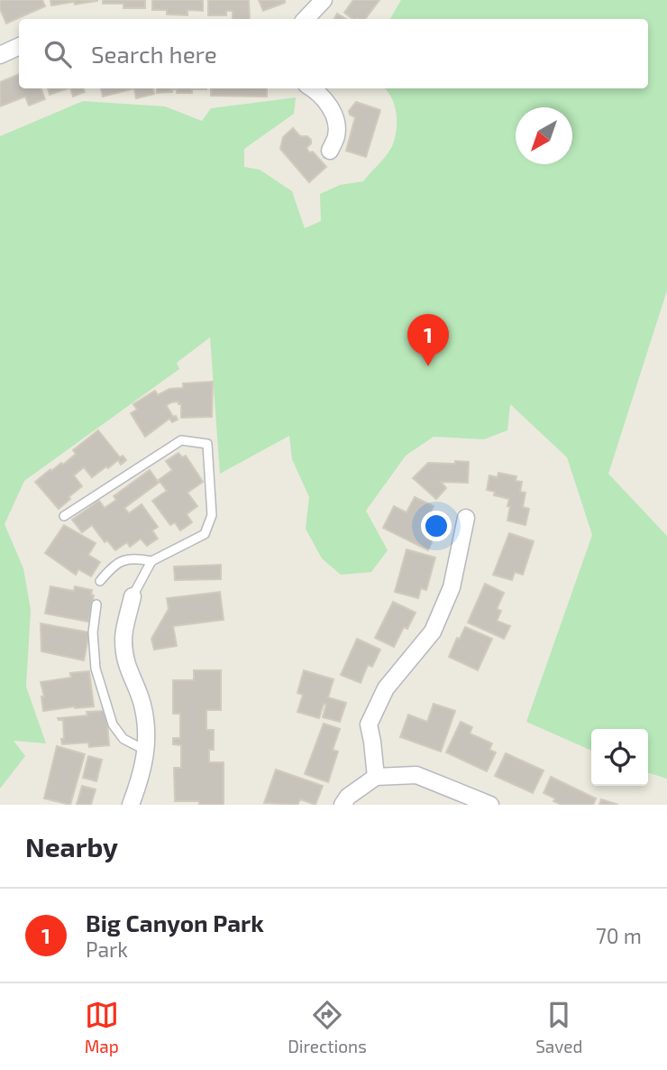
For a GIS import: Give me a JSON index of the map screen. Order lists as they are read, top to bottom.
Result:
{
  "north": "bottom left",
  "page": {
    "search": "Search here",
    "pins": "1",
    "heading": "Nearby",
    "list": [
      {
        "mark": "1",
        "name": "Big Canyon Park",
        "note": "Park",
        "value": "70 m"
      }
    ],
    "nav": ["Map", "Directions", "Saved"]
  }
}
